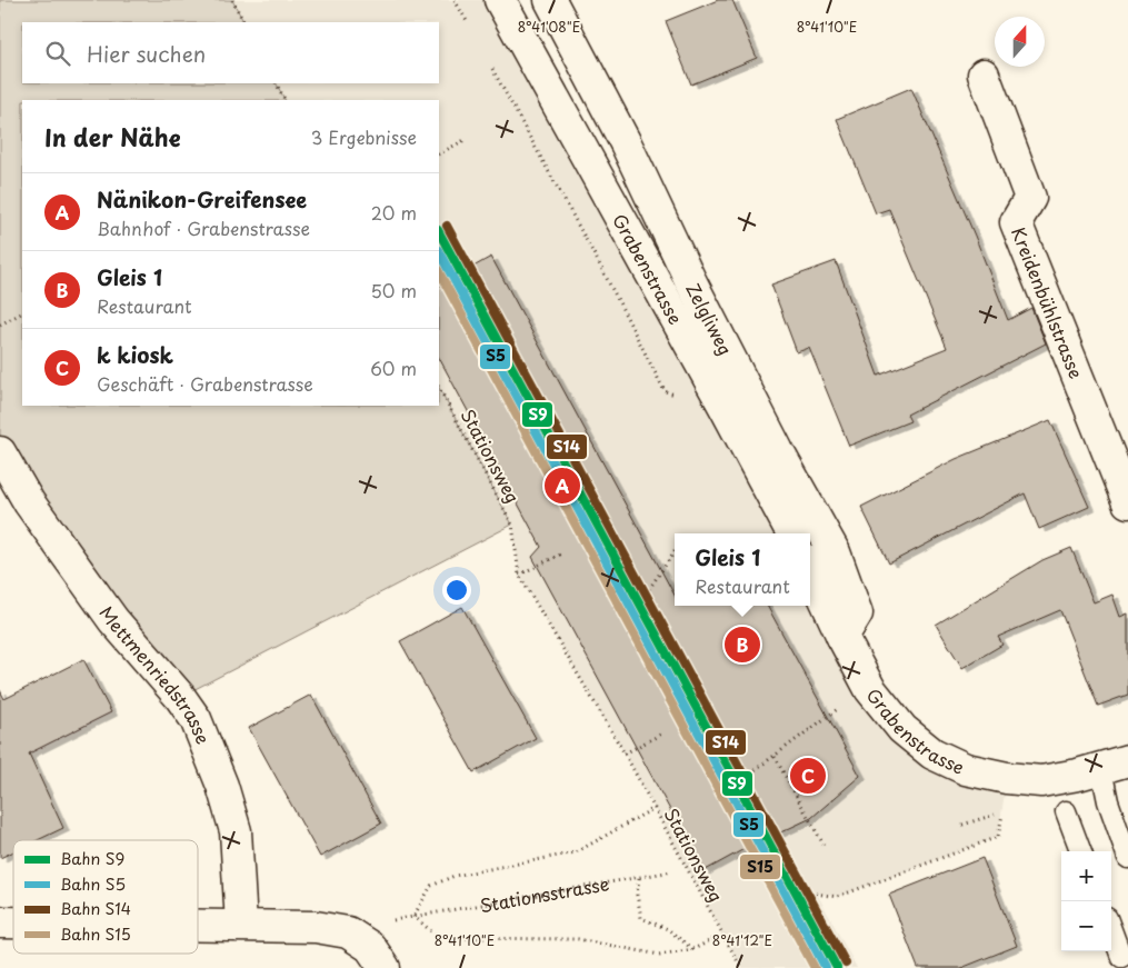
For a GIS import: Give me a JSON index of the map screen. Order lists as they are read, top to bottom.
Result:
{
  "streets": {
    "street": [
      "Grabenstrasse",
      "Kreidenbühlstrasse",
      "Zelgliweg",
      "Mettmenriedstrasse"
    ],
    "path": ["Stationsweg", "Stationsstrasse"]
  },
  "crossings": [
    ["Grabenstrasse", "Zelgliweg"]
  ],
  "lines": [
    "rail line S14",
    "rail line S9",
    "rail line S5",
    "rail line S15"
  ],
  "legend": [
    "Bahn S9",
    "Bahn S5",
    "Bahn S14",
    "Bahn S15"
  ],
  "north": "top",
  "page": {
    "search": "Hier suchen",
    "heading": ["In der Nähe", "3 Ergebnisse"],
    "list": [
      {
        "mark": "A",
        "name": "Nänikon-Greifensee",
        "note": "Bahnhof · Grabenstrasse",
        "value": "20 m"
      },
      {
        "mark": "B",
        "name": "Gleis 1",
        "note": "Restaurant",
        "value": "50 m"
      },
      {
        "mark": "C",
        "name": "k kiosk",
        "note": "Geschäft · Grabenstrasse",
        "value": "60 m"
      }
    ],
    "pins": ["A", "B", "C"],
    "popup": ["Gleis 1", "Restaurant"],
    "map_buttons": ["+", "−"]
  },
  "coordinates": ["8°41'08\"E", "8°41'10\"E", "8°41'12\"E"]
}
